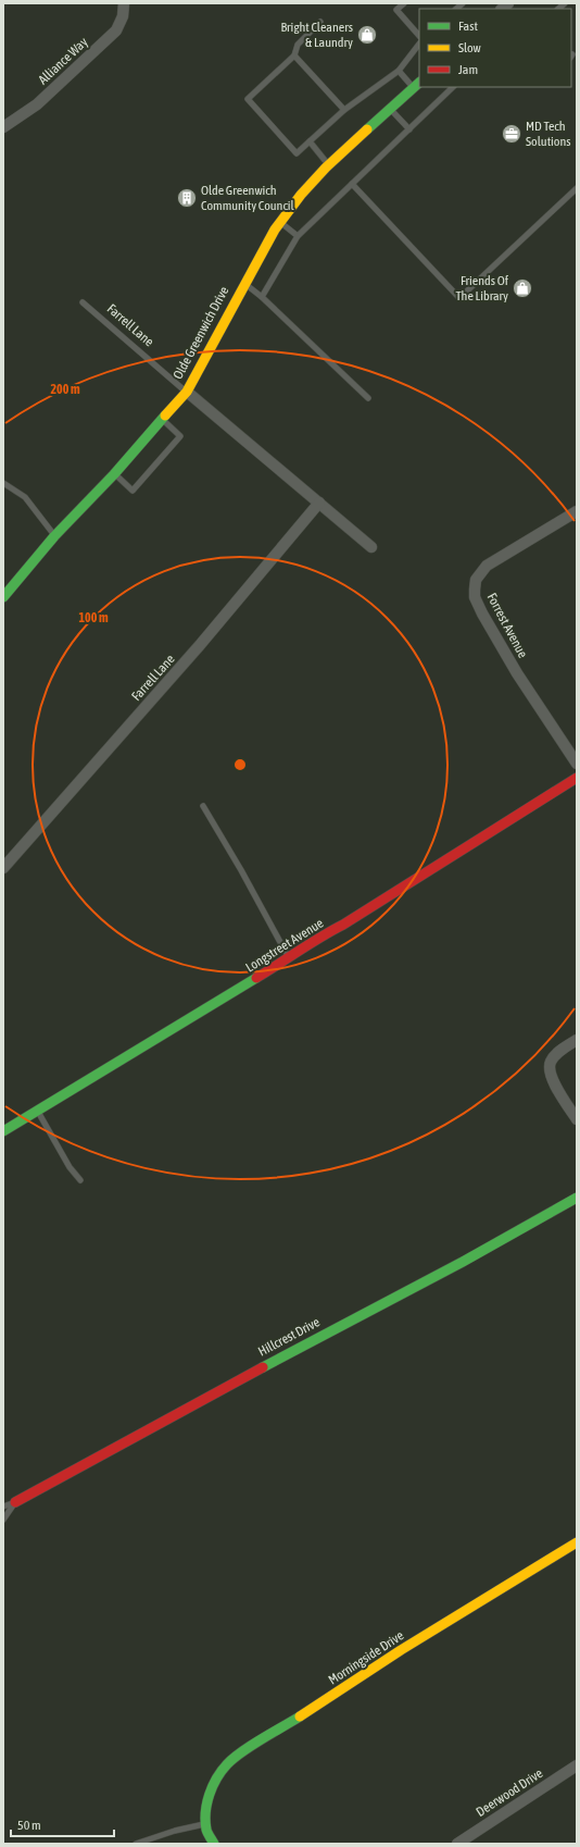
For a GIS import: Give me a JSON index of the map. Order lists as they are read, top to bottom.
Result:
{
  "streets": {
    "street": [
      "Alliance Way",
      "Farrell Lane",
      "Olde Greenwich Drive",
      "Forrest Avenue",
      "Longstreet Avenue",
      "Hillcrest Drive",
      "Morningside Drive",
      "Deerwood Drive"
    ]
  },
  "crossings": [
    ["Farrell Lane", "Olde Greenwich Drive"]
  ],
  "places": {
    "shop": ["Bright Cleaners & Laundry", "Friends Of The Library"],
    "office": ["MD Tech Solutions"],
    "building": ["Olde Greenwich Community Council"]
  },
  "legend": ["Fast", "Slow", "Jam"],
  "scale_bar": "50 m",
  "rings": ["200 m", "100 m"]
}
